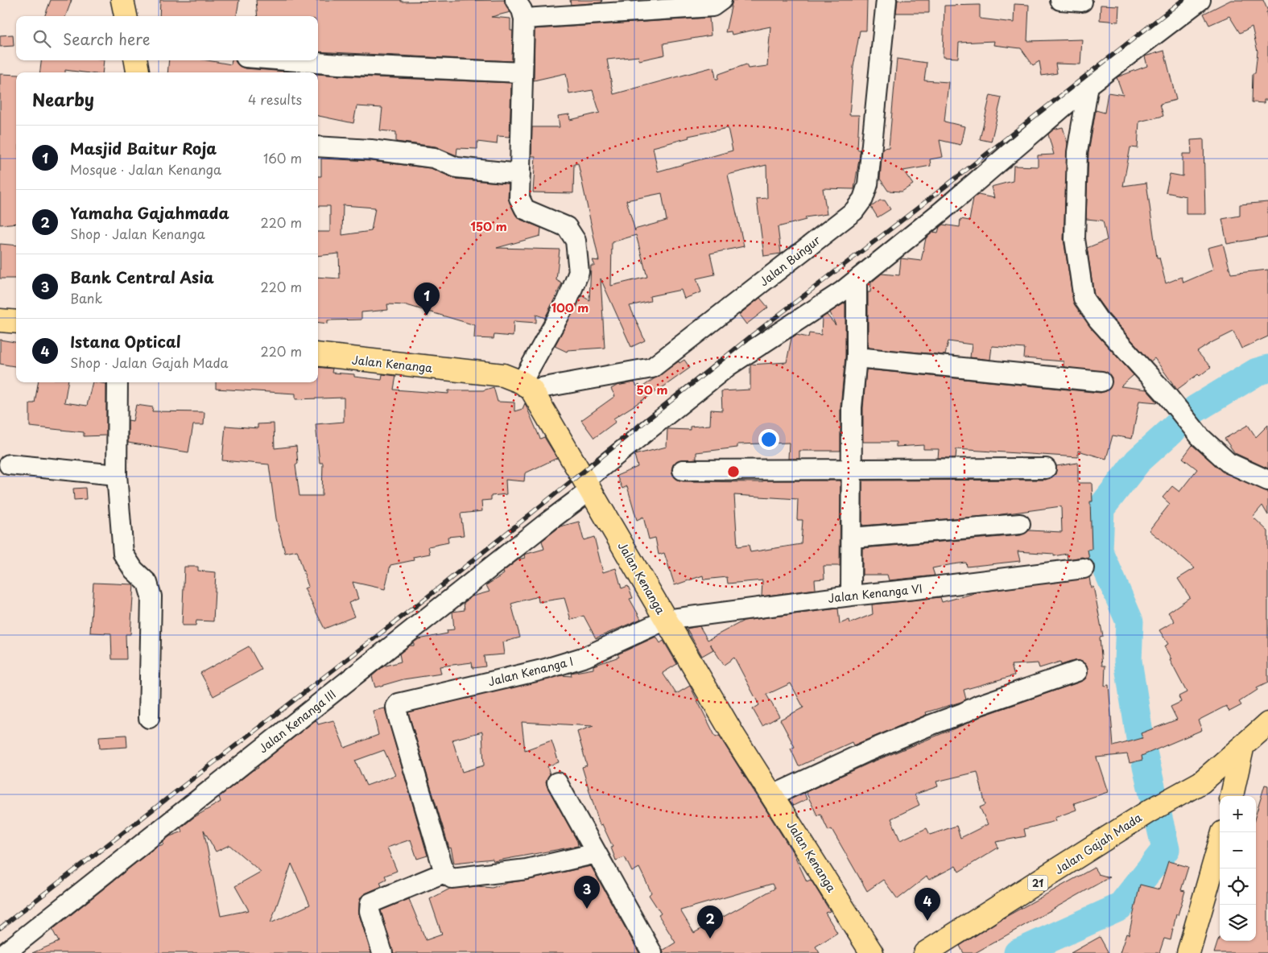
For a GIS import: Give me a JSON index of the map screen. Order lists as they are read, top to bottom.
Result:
{
  "streets": {
    "main road": ["Jalan Kenanga", "Jalan Gajah Mada", "21"],
    "street": [
      "Jalan Bungur",
      "Jalan Kenanga VI",
      "Jalan Kenanga I",
      "Jalan Kenanga III"
    ]
  },
  "crossings": [
    ["Jalan Bungur", "Jalan Kenanga"],
    ["Jalan Kenanga", "Jalan Kenanga VI"],
    ["Jalan Kenanga", "Jalan Kenanga I"],
    ["Jalan Kenanga", "Jalan Kenanga III"],
    ["Jalan Kenanga VI", "Jalan Kenanga I"],
    ["Jalan Gajah Mada", "21"]
  ],
  "page": {
    "search": "Search here",
    "heading": ["Nearby", "4 results"],
    "list": [
      {
        "mark": "1",
        "name": "Masjid Baitur Roja",
        "note": "Mosque · Jalan Kenanga",
        "value": "160 m"
      },
      {
        "mark": "2",
        "name": "Yamaha Gajahmada",
        "note": "Shop · Jalan Kenanga",
        "value": "220 m"
      },
      {
        "mark": "3",
        "name": "Bank Central Asia",
        "note": "Bank",
        "value": "220 m"
      },
      {
        "mark": "4",
        "name": "Istana Optical",
        "note": "Shop · Jalan Gajah Mada",
        "value": "220 m"
      }
    ],
    "pins": [
      "1",
      "3",
      "4",
      "2"
    ],
    "map_buttons": ["+", "−"]
  },
  "rings": ["150 m", "100 m", "50 m"]
}
